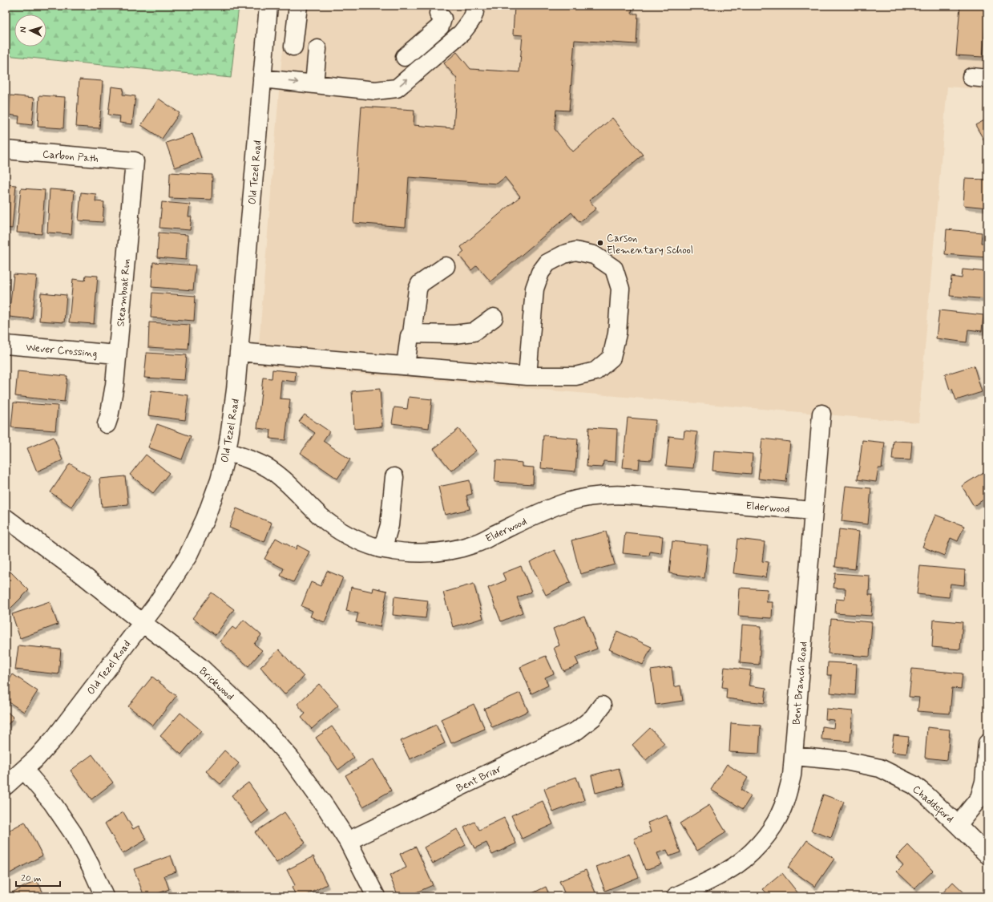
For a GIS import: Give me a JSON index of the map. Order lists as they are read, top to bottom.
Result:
{
  "streets": {
    "street": [
      "Carbon Path",
      "Old Tezel Road",
      "Steamboat Run",
      "Wever Crossing",
      "Elderwood",
      "Brickwood",
      "Bent Branch Road",
      "Bent Briar",
      "Chaddsford"
    ]
  },
  "crossings": [
    ["Carbon Path", "Steamboat Run"],
    ["Old Tezel Road", "Elderwood"],
    ["Old Tezel Road", "Brickwood"],
    ["Steamboat Run", "Wever Crossing"],
    ["Elderwood", "Bent Branch Road"],
    ["Brickwood", "Bent Briar"],
    ["Bent Branch Road", "Chaddsford"]
  ],
  "places": ["Carson Elementary School"],
  "scale_bar": "20 m",
  "north": "left"
}
